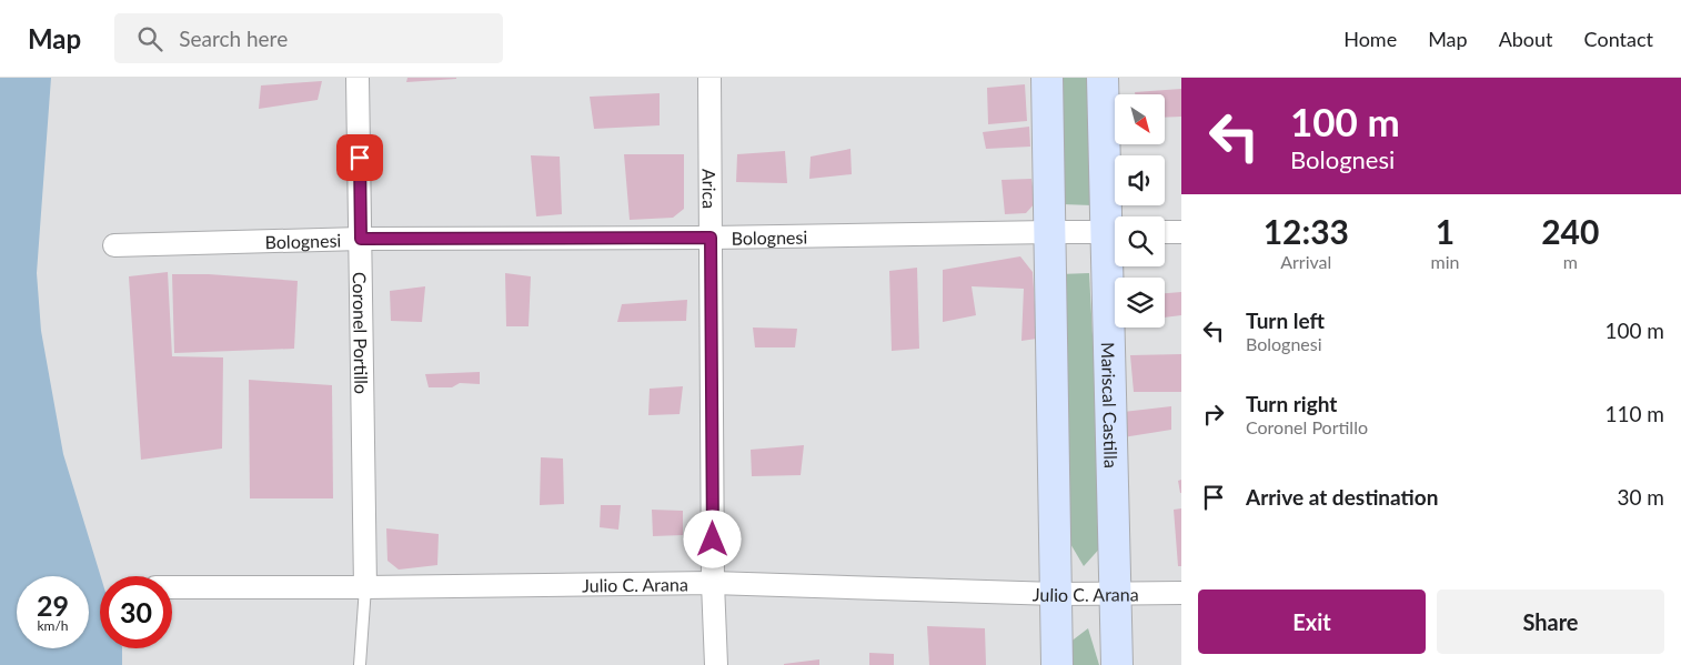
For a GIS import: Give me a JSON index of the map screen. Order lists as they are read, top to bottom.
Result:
{
  "streets": {
    "main road": ["Mariscal Castilla"],
    "street": [
      "Arica",
      "Bolognesi",
      "Coronel Portillo",
      "Julio C. Arana"
    ]
  },
  "crossings": [
    ["Arica", "Bolognesi"],
    ["Arica", "Julio C. Arana"],
    ["Bolognesi", "Coronel Portillo"],
    ["Bolognesi", "Mariscal Castilla"],
    ["Coronel Portillo", "Julio C. Arana"],
    ["Mariscal Castilla", "Julio C. Arana"]
  ],
  "north": "bottom right",
  "page": {
    "header": "Map",
    "search": "Search here",
    "nav": [
      "Home",
      "Map",
      "About",
      "Contact"
    ],
    "turn": ["100 m", "Bolognesi"],
    "eta": [
      "12:33",
      "Arrival",
      "1",
      "min",
      "240",
      "m"
    ],
    "list": [
      {
        "name": "Turn left",
        "note": "Bolognesi",
        "value": "100 m"
      },
      {
        "name": "Turn right",
        "note": "Coronel Portillo",
        "value": "110 m"
      },
      {
        "name": "Arrive at destination",
        "value": "30 m"
      }
    ],
    "speed": "29 km/h",
    "limit": "30",
    "buttons": ["Exit", "Share"]
  }
}
